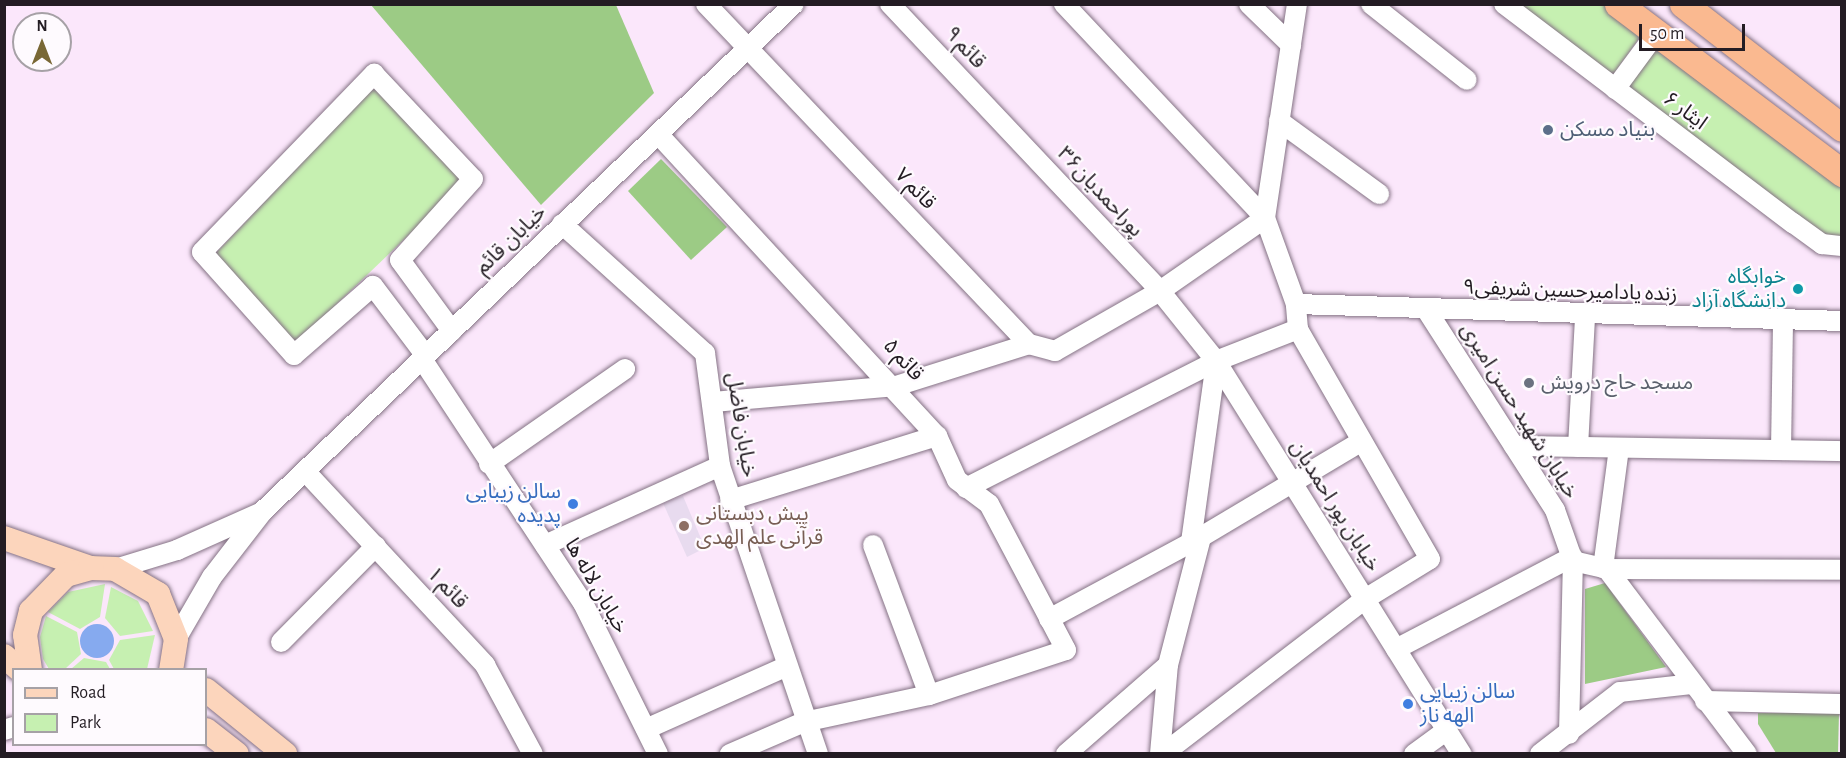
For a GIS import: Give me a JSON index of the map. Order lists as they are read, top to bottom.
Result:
{
  "streets": {
    "street": [
      "قائم ۹",
      "ایثار ۶",
      "قائم ۷",
      "پوراحمدیان۳۶",
      "خیابان قائم",
      "زنده یادامیرحسین شریفی۹",
      "قائم ۵",
      "خیابان شهید حسن امیری",
      "خیابان فاضل",
      "خیابان پور احمدیان",
      "خیابان لاله ها",
      "قائم ۱"
    ]
  },
  "crossings": [
    ["قائم ۹", "پوراحمدیان۳۶"],
    ["قائم ۷", "خیابان قائم"],
    ["پوراحمدیان۳۶", "خیابان پور احمدیان"],
    ["خیابان قائم", "قائم ۵"],
    ["خیابان قائم", "خیابان فاضل"],
    ["خیابان قائم", "خیابان لاله ها"],
    ["خیابان قائم", "قائم ۱"],
    ["زنده یادامیرحسین شریفی۹", "خیابان شهید حسن امیری"]
  ],
  "places": [
    "بنیاد مسکن",
    "خوابگاه دانشگاه آزاد",
    "مسجد حاج درویش",
    "سالن زیبایی پدیده",
    "پیش دبستانی قرآنی علم الهدی",
    "سالن زیبایی الهه ناز"
  ],
  "legend": ["Road", "Park"],
  "scale_bar": "50 m",
  "north": "top"
}
